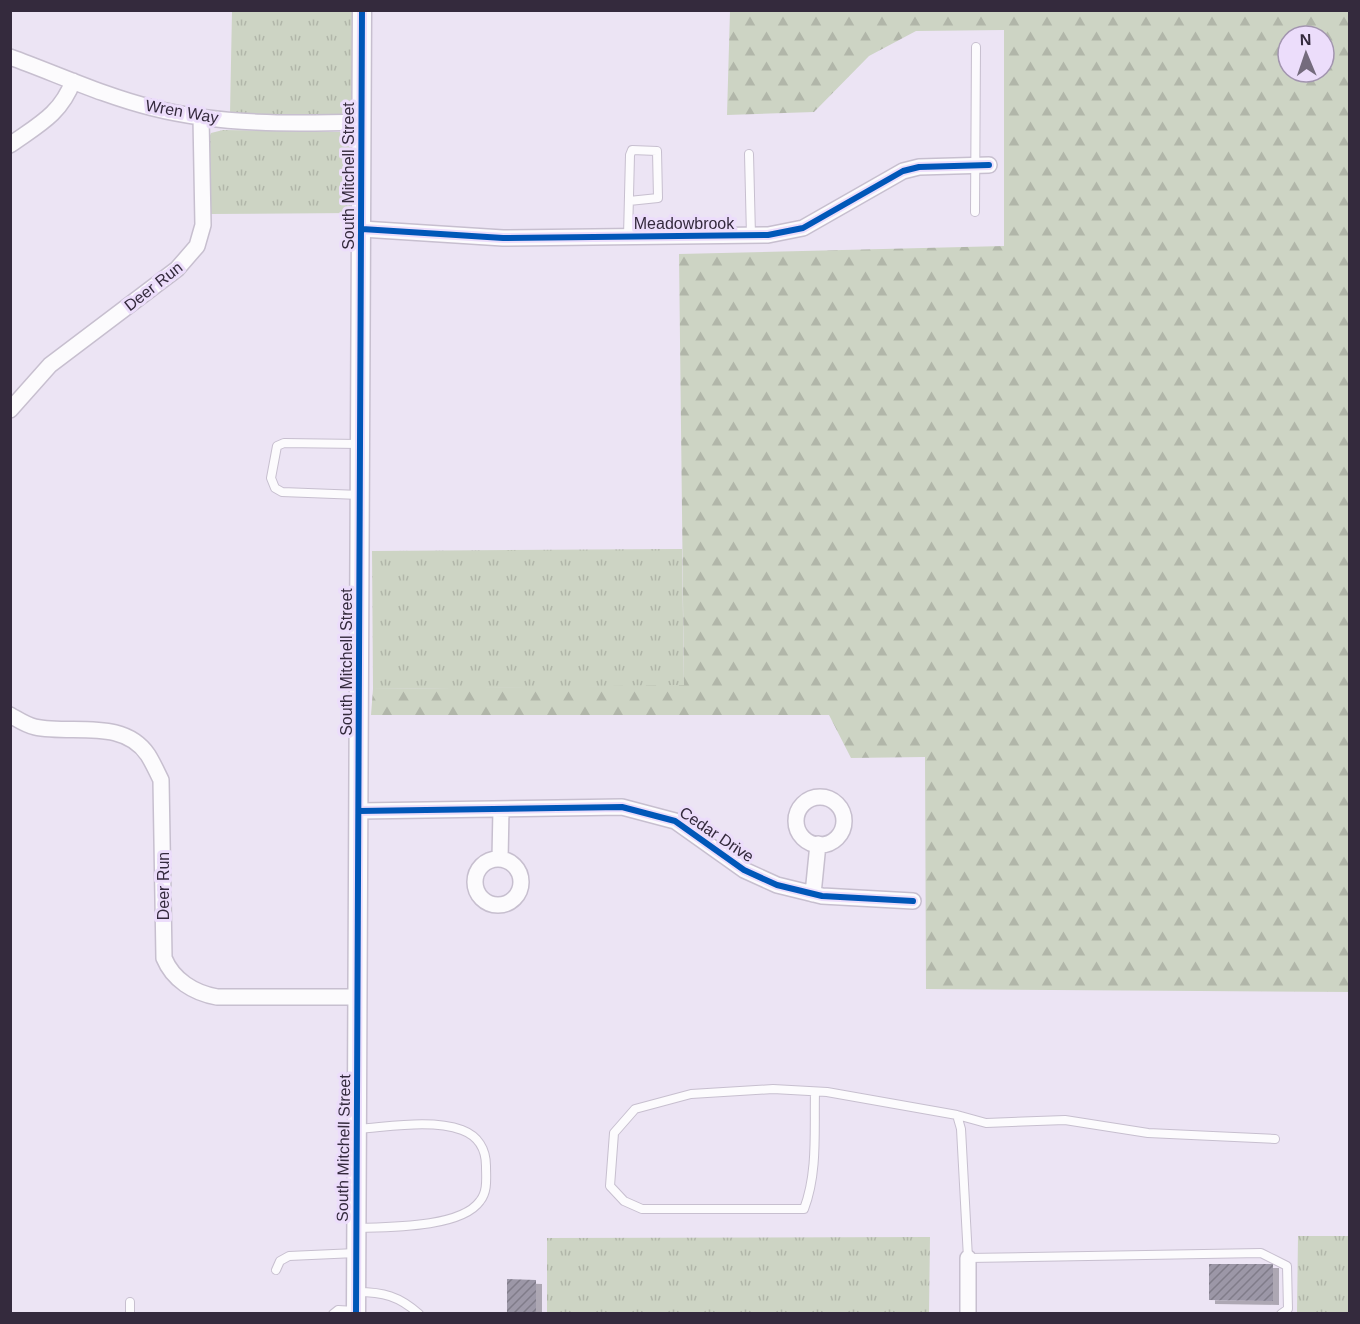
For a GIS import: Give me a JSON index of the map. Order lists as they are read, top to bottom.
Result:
{
  "streets": {
    "street": [
      "Wren Way",
      "South Mitchell Street",
      "Meadowbrook",
      "Deer Run",
      "Cedar Drive"
    ]
  },
  "crossings": [
    ["Wren Way", "South Mitchell Street"],
    ["Wren Way", "Deer Run"],
    ["South Mitchell Street", "Meadowbrook"],
    ["South Mitchell Street", "Deer Run"],
    ["South Mitchell Street", "Cedar Drive"]
  ],
  "north": "top"
}
